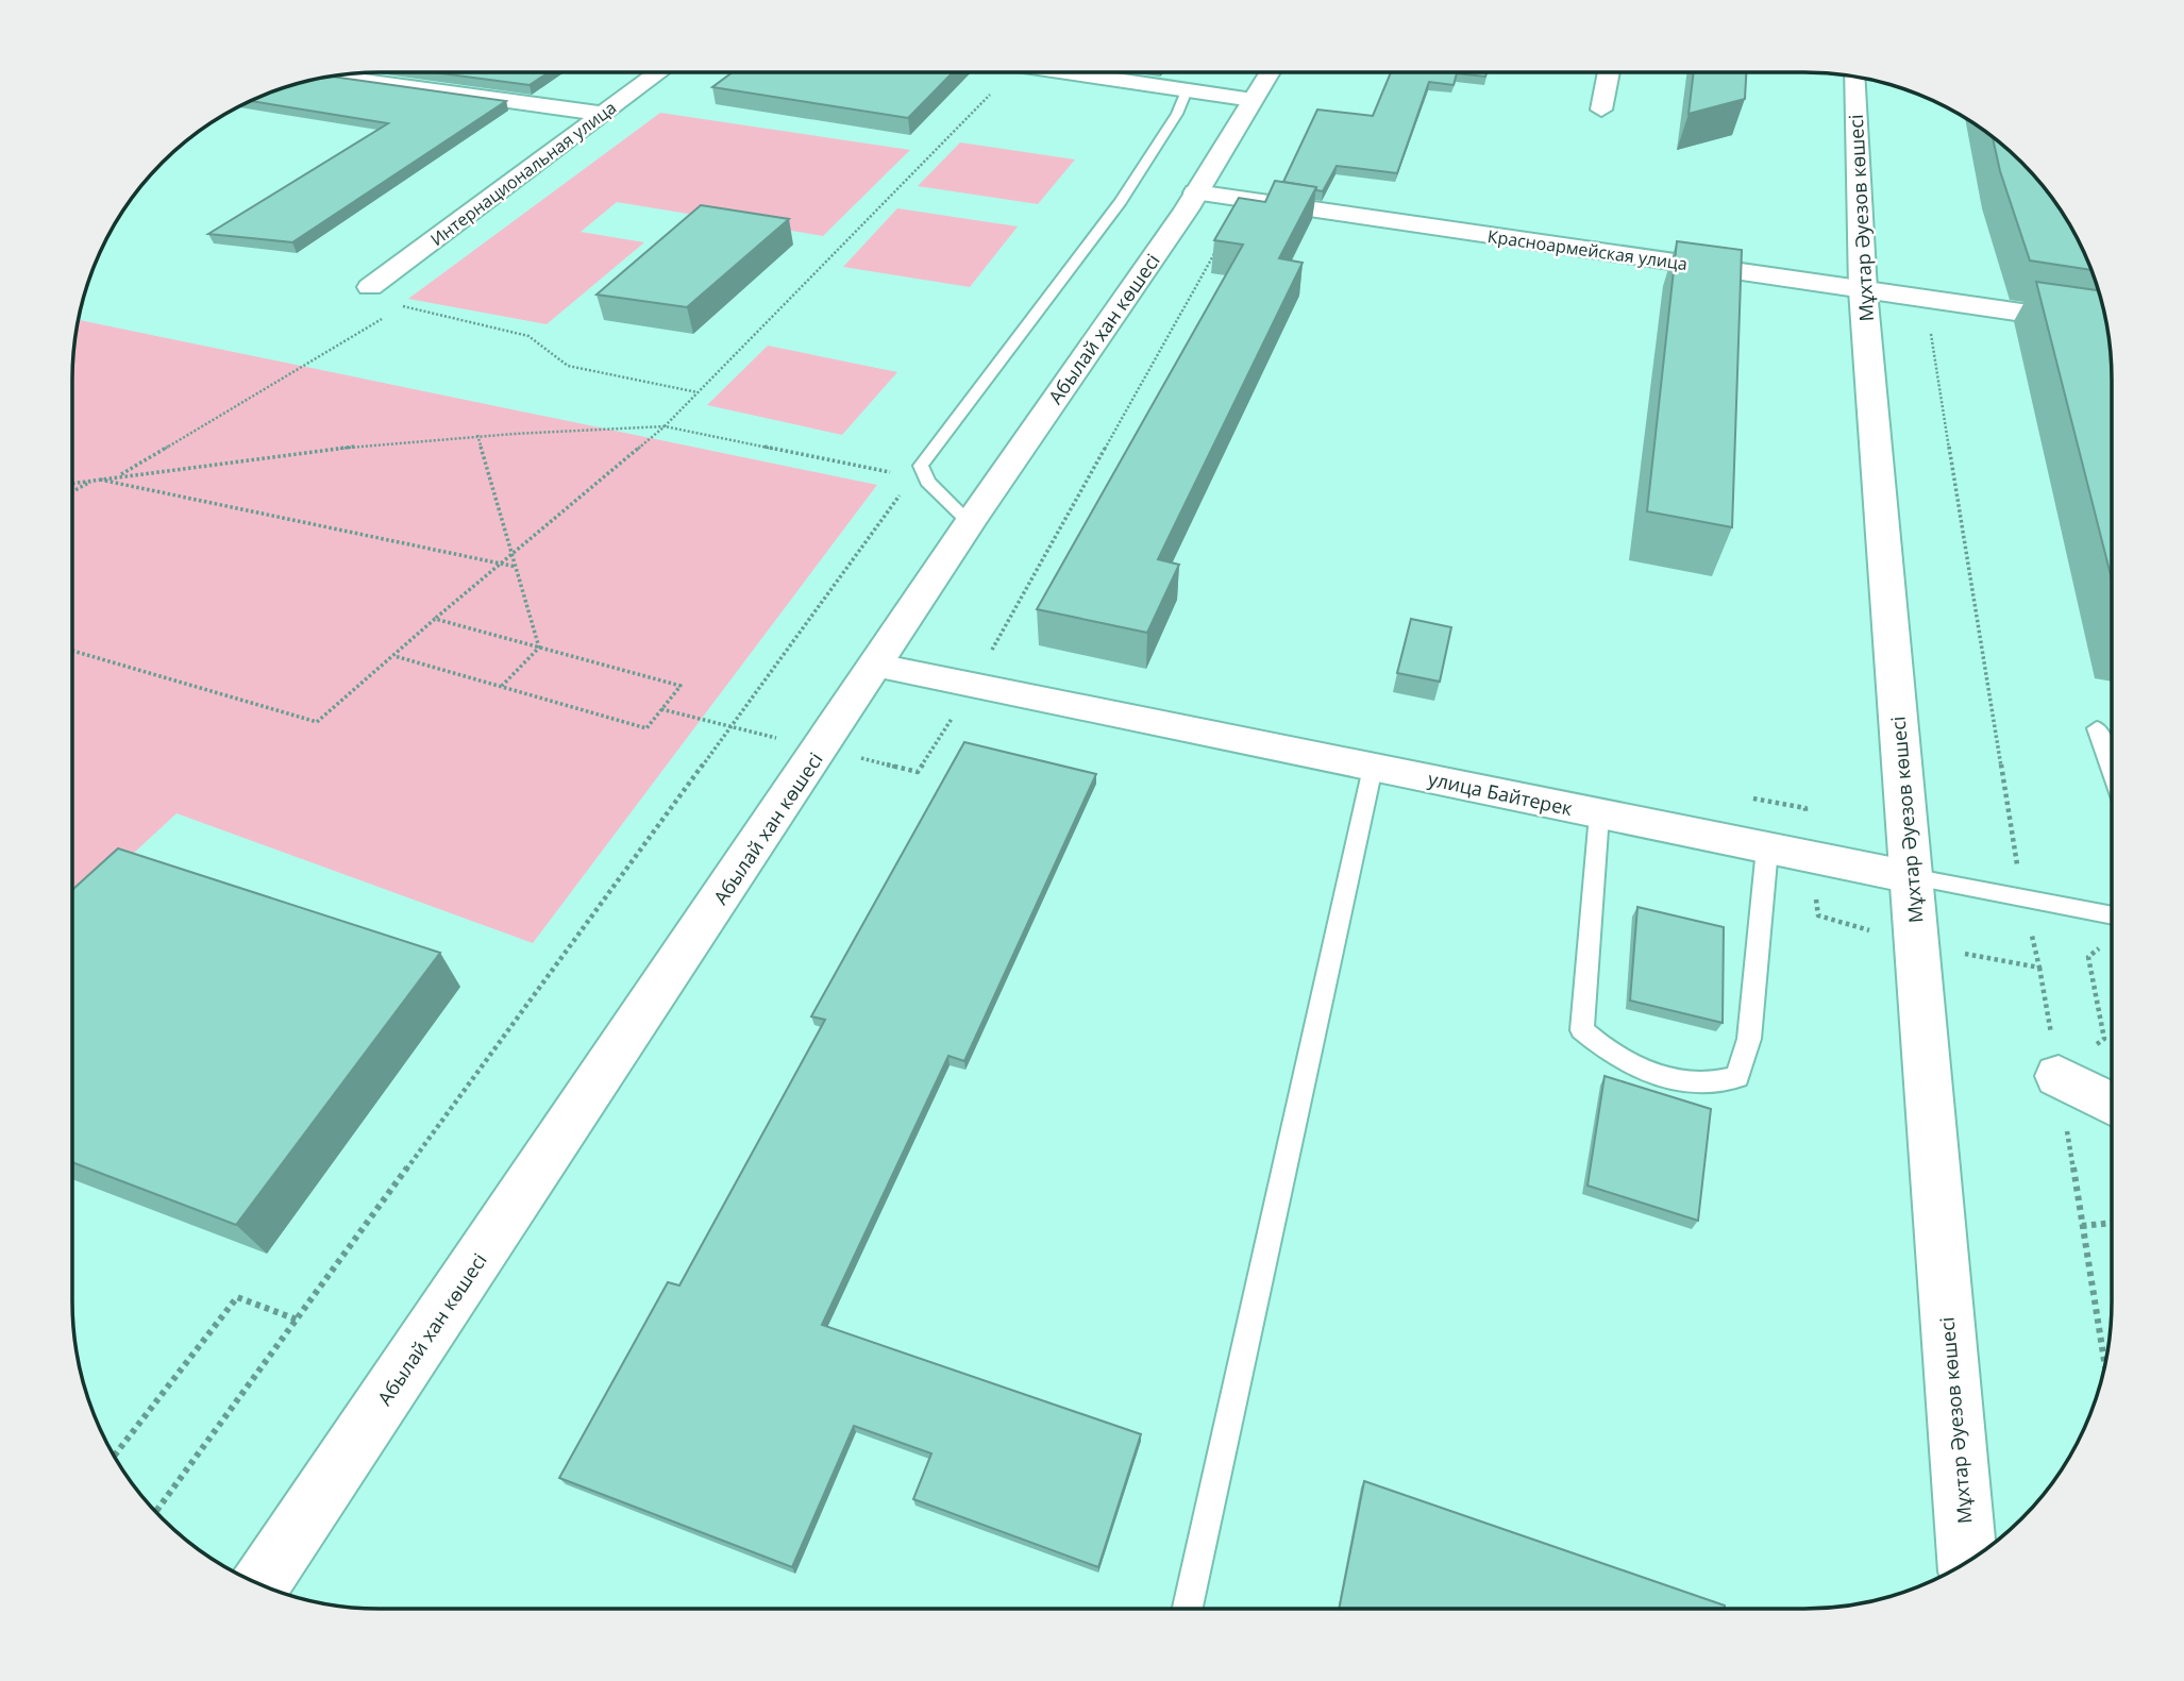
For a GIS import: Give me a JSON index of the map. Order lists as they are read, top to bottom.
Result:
{
  "streets": {
    "street": [
      "Интернациональная улица",
      "Мұхтар Әуезов көшесі",
      "Красноармейская улица",
      "Абылай хан көшесі",
      "улица Байтерек"
    ]
  },
  "crossings": [
    ["Мұхтар Әуезов көшесі", "Красноармейская улица"],
    ["Мұхтар Әуезов көшесі", "улица Байтерек"],
    ["Красноармейская улица", "Абылай хан көшесі"],
    ["Абылай хан көшесі", "улица Байтерек"]
  ]
}
